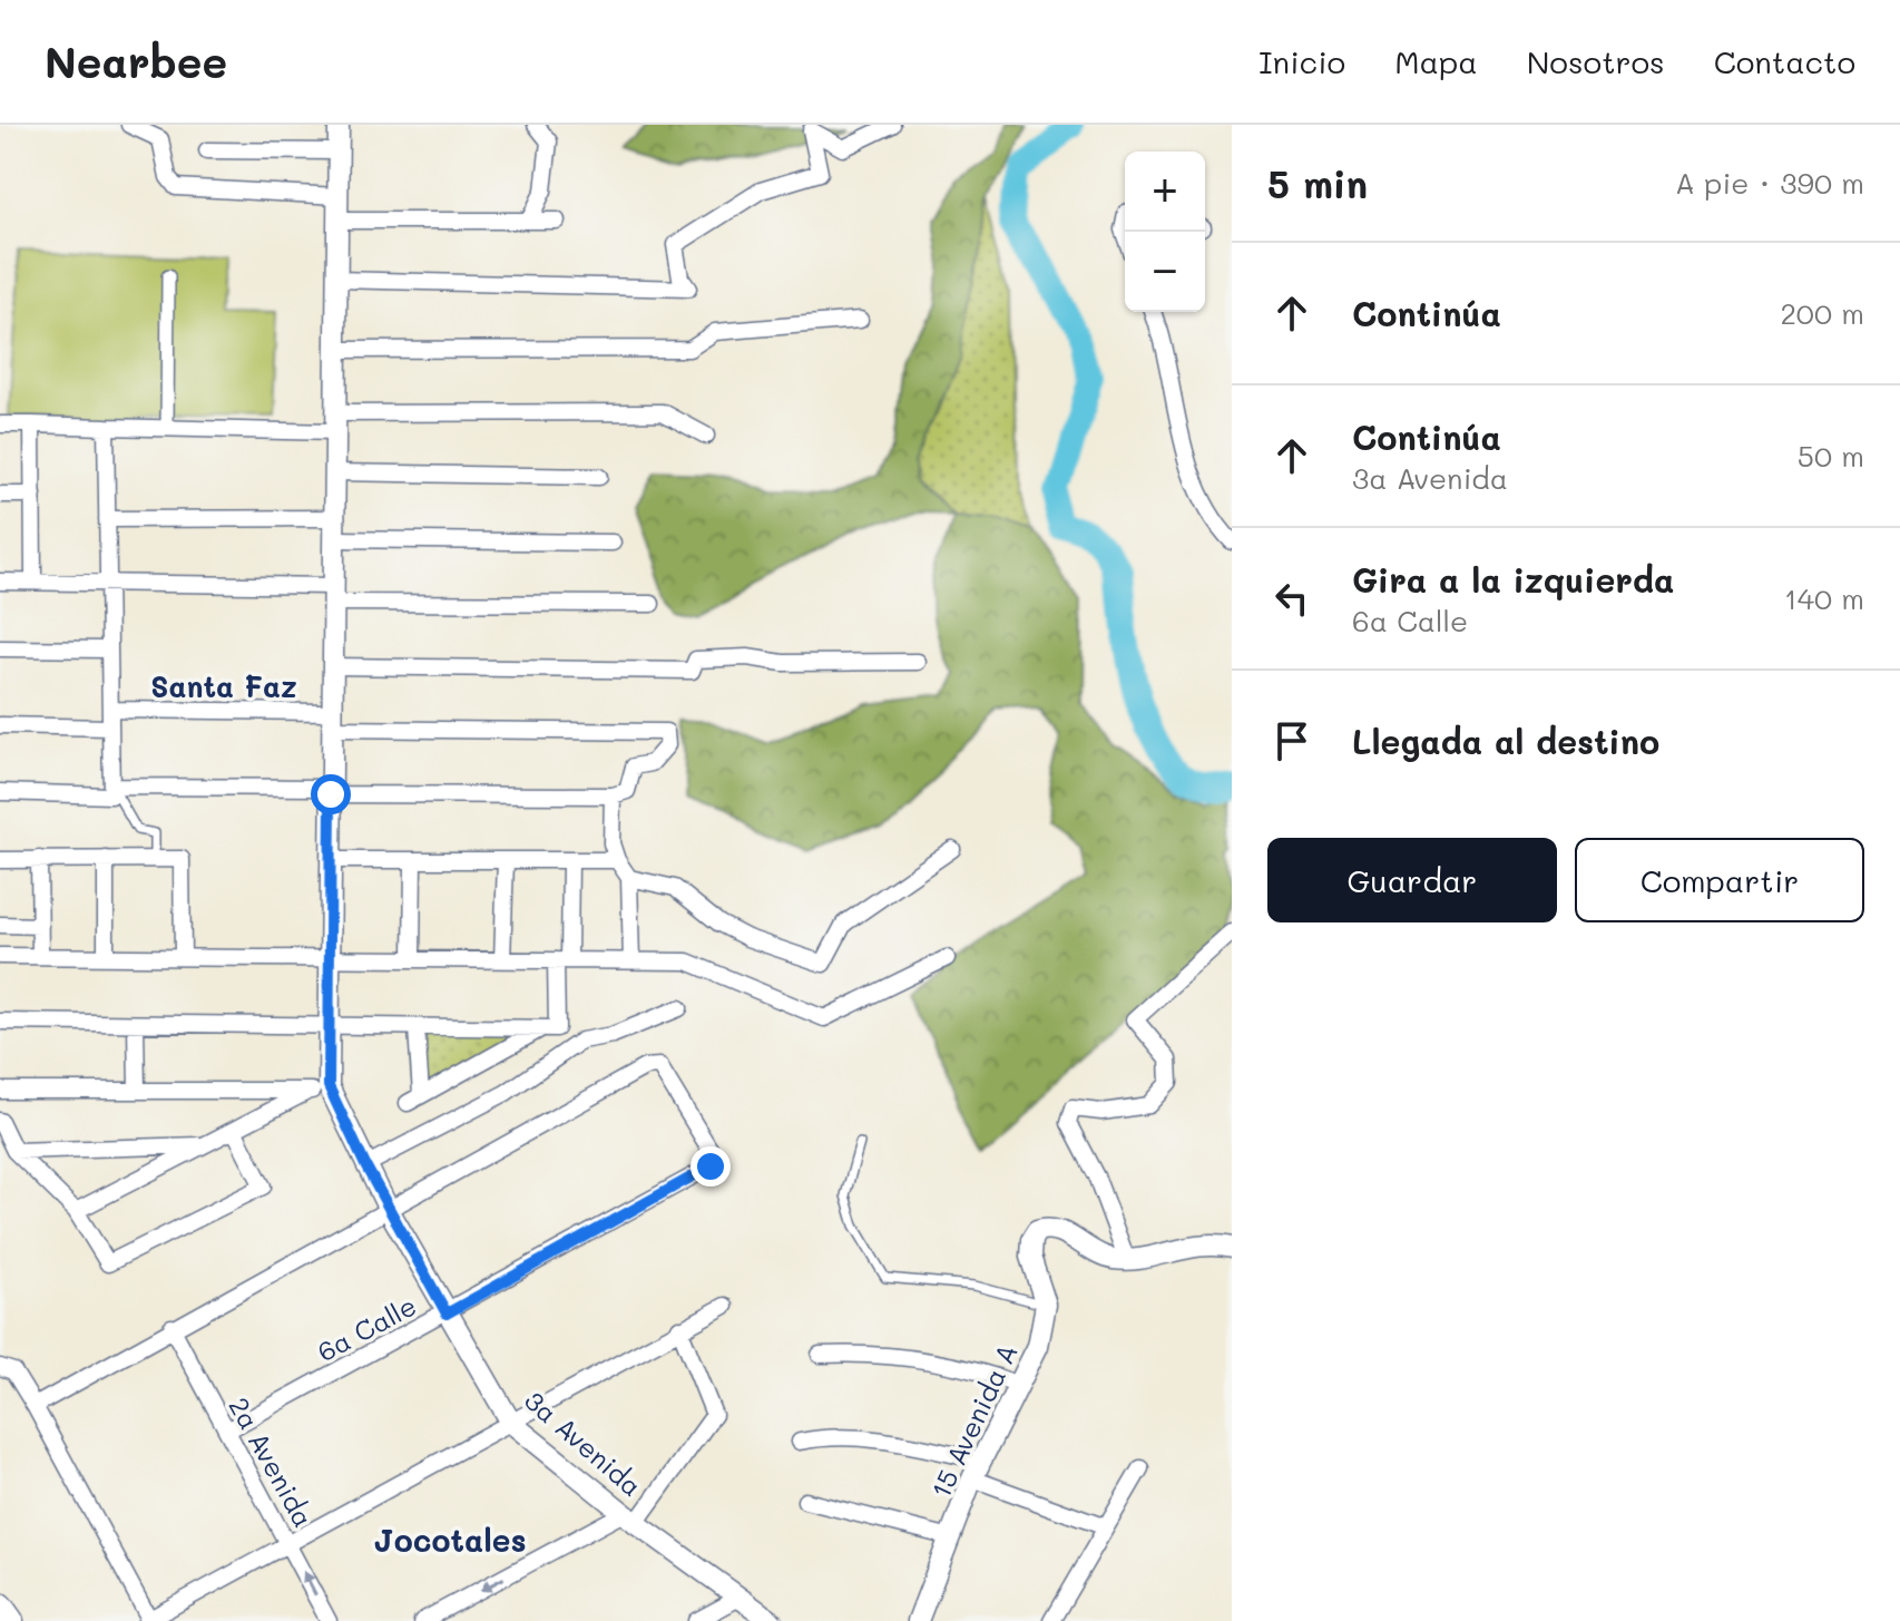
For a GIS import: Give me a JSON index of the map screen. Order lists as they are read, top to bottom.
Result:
{
  "streets": {
    "street": [
      "6a Calle",
      "15 Avenida A",
      "3a Avenida",
      "2a Avenida"
    ]
  },
  "crossings": [
    ["6a Calle", "3a Avenida"],
    ["6a Calle", "2a Avenida"]
  ],
  "districts": ["Santa Faz", "Jocotales"],
  "page": {
    "header": "Nearbee",
    "nav": [
      "Inicio",
      "Mapa",
      "Nosotros",
      "Contacto"
    ],
    "heading": ["5 min", "A pie · 390 m"],
    "map_buttons": ["+", "−"],
    "list": [
      ["Continúa", "200 m"],
      ["Continúa", "3a Avenida", "50 m"],
      ["Gira a la izquierda", "6a Calle", "140 m"],
      "Llegada al destino"
    ],
    "buttons": ["Guardar", "Compartir"]
  }
}
